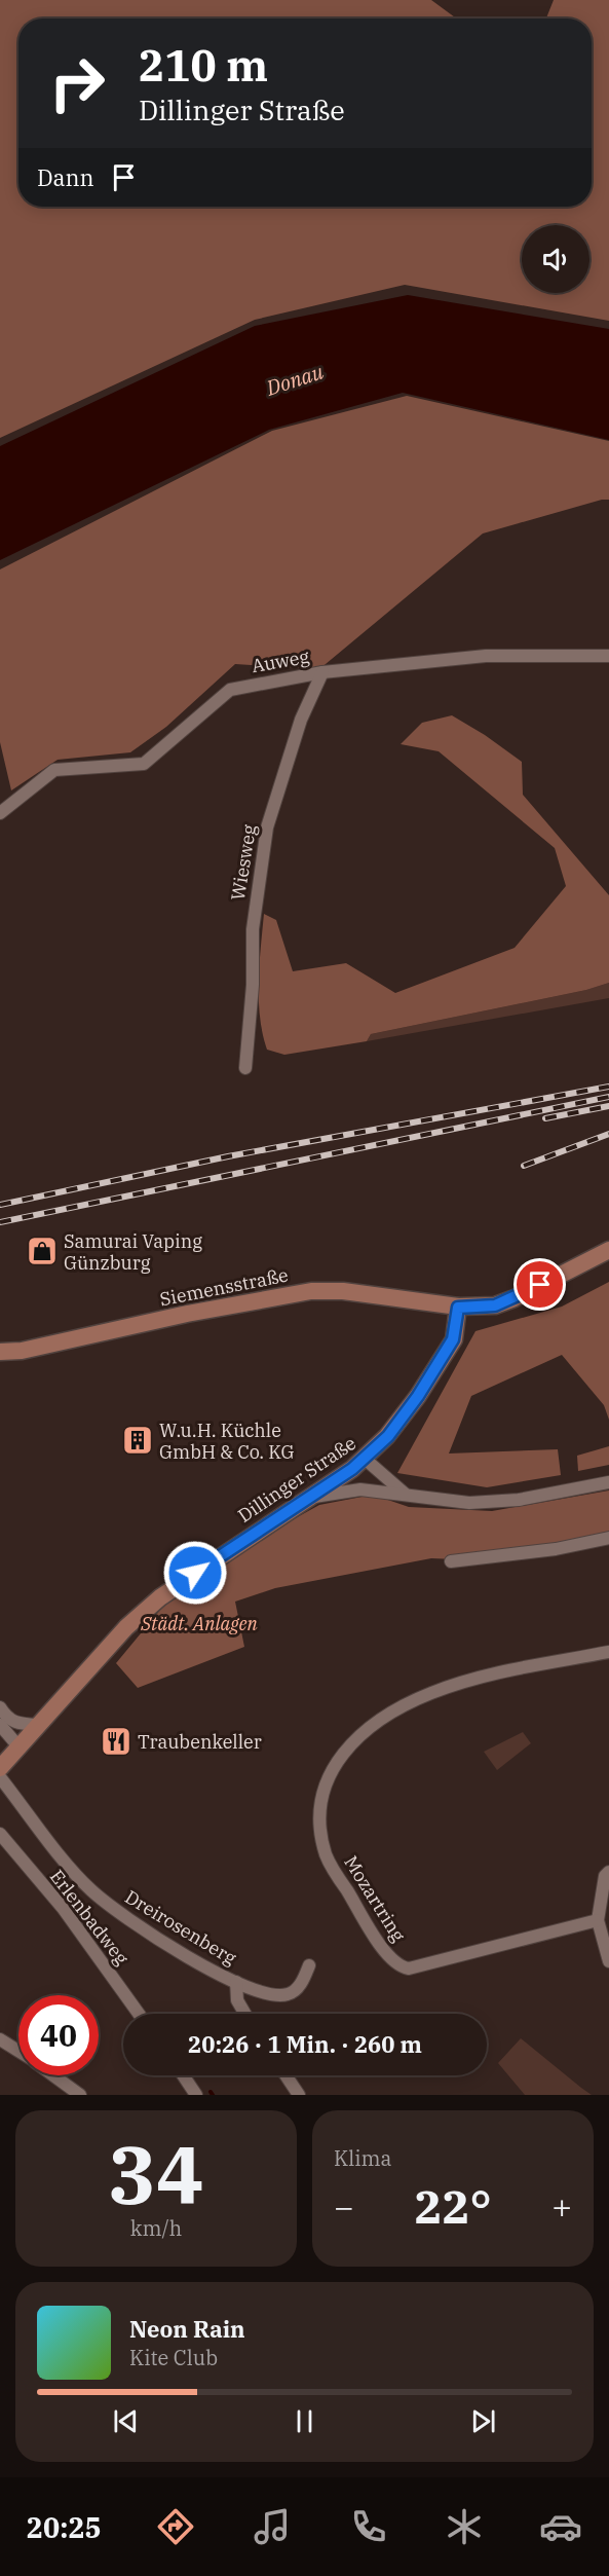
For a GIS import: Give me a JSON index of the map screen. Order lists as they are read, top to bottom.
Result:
{
  "streets": {
    "street": [
      "Auweg",
      "Wiesweg",
      "Siemensstraße",
      "Dillinger Straße",
      "Mozartring",
      "Erlenbadweg",
      "Dreirosenberg"
    ]
  },
  "crossings": [
    ["Auweg", "Wiesweg"],
    ["Siemensstraße", "Dillinger Straße"]
  ],
  "water": ["Donau"],
  "parks": ["Städt. Anlagen"],
  "places": {
    "shop": ["Samurai Vaping Günzburg"],
    "building": ["W.u.H. Küchle GmbH & Co. KG"],
    "restaurant": ["Traubenkeller"]
  },
  "page": {
    "turn": ["210 m", "Dillinger Straße"],
    "then": "Dann",
    "limit": "40",
    "trip": "20:26 · 1 Min. · 260 m",
    "tile": [
      ["34", "km/h"],
      "Klima"
    ],
    "heat": ["−", "22°", "+"],
    "song": ["Neon Rain", "Kite Club"],
    "tabs": "20:25"
  }
}
